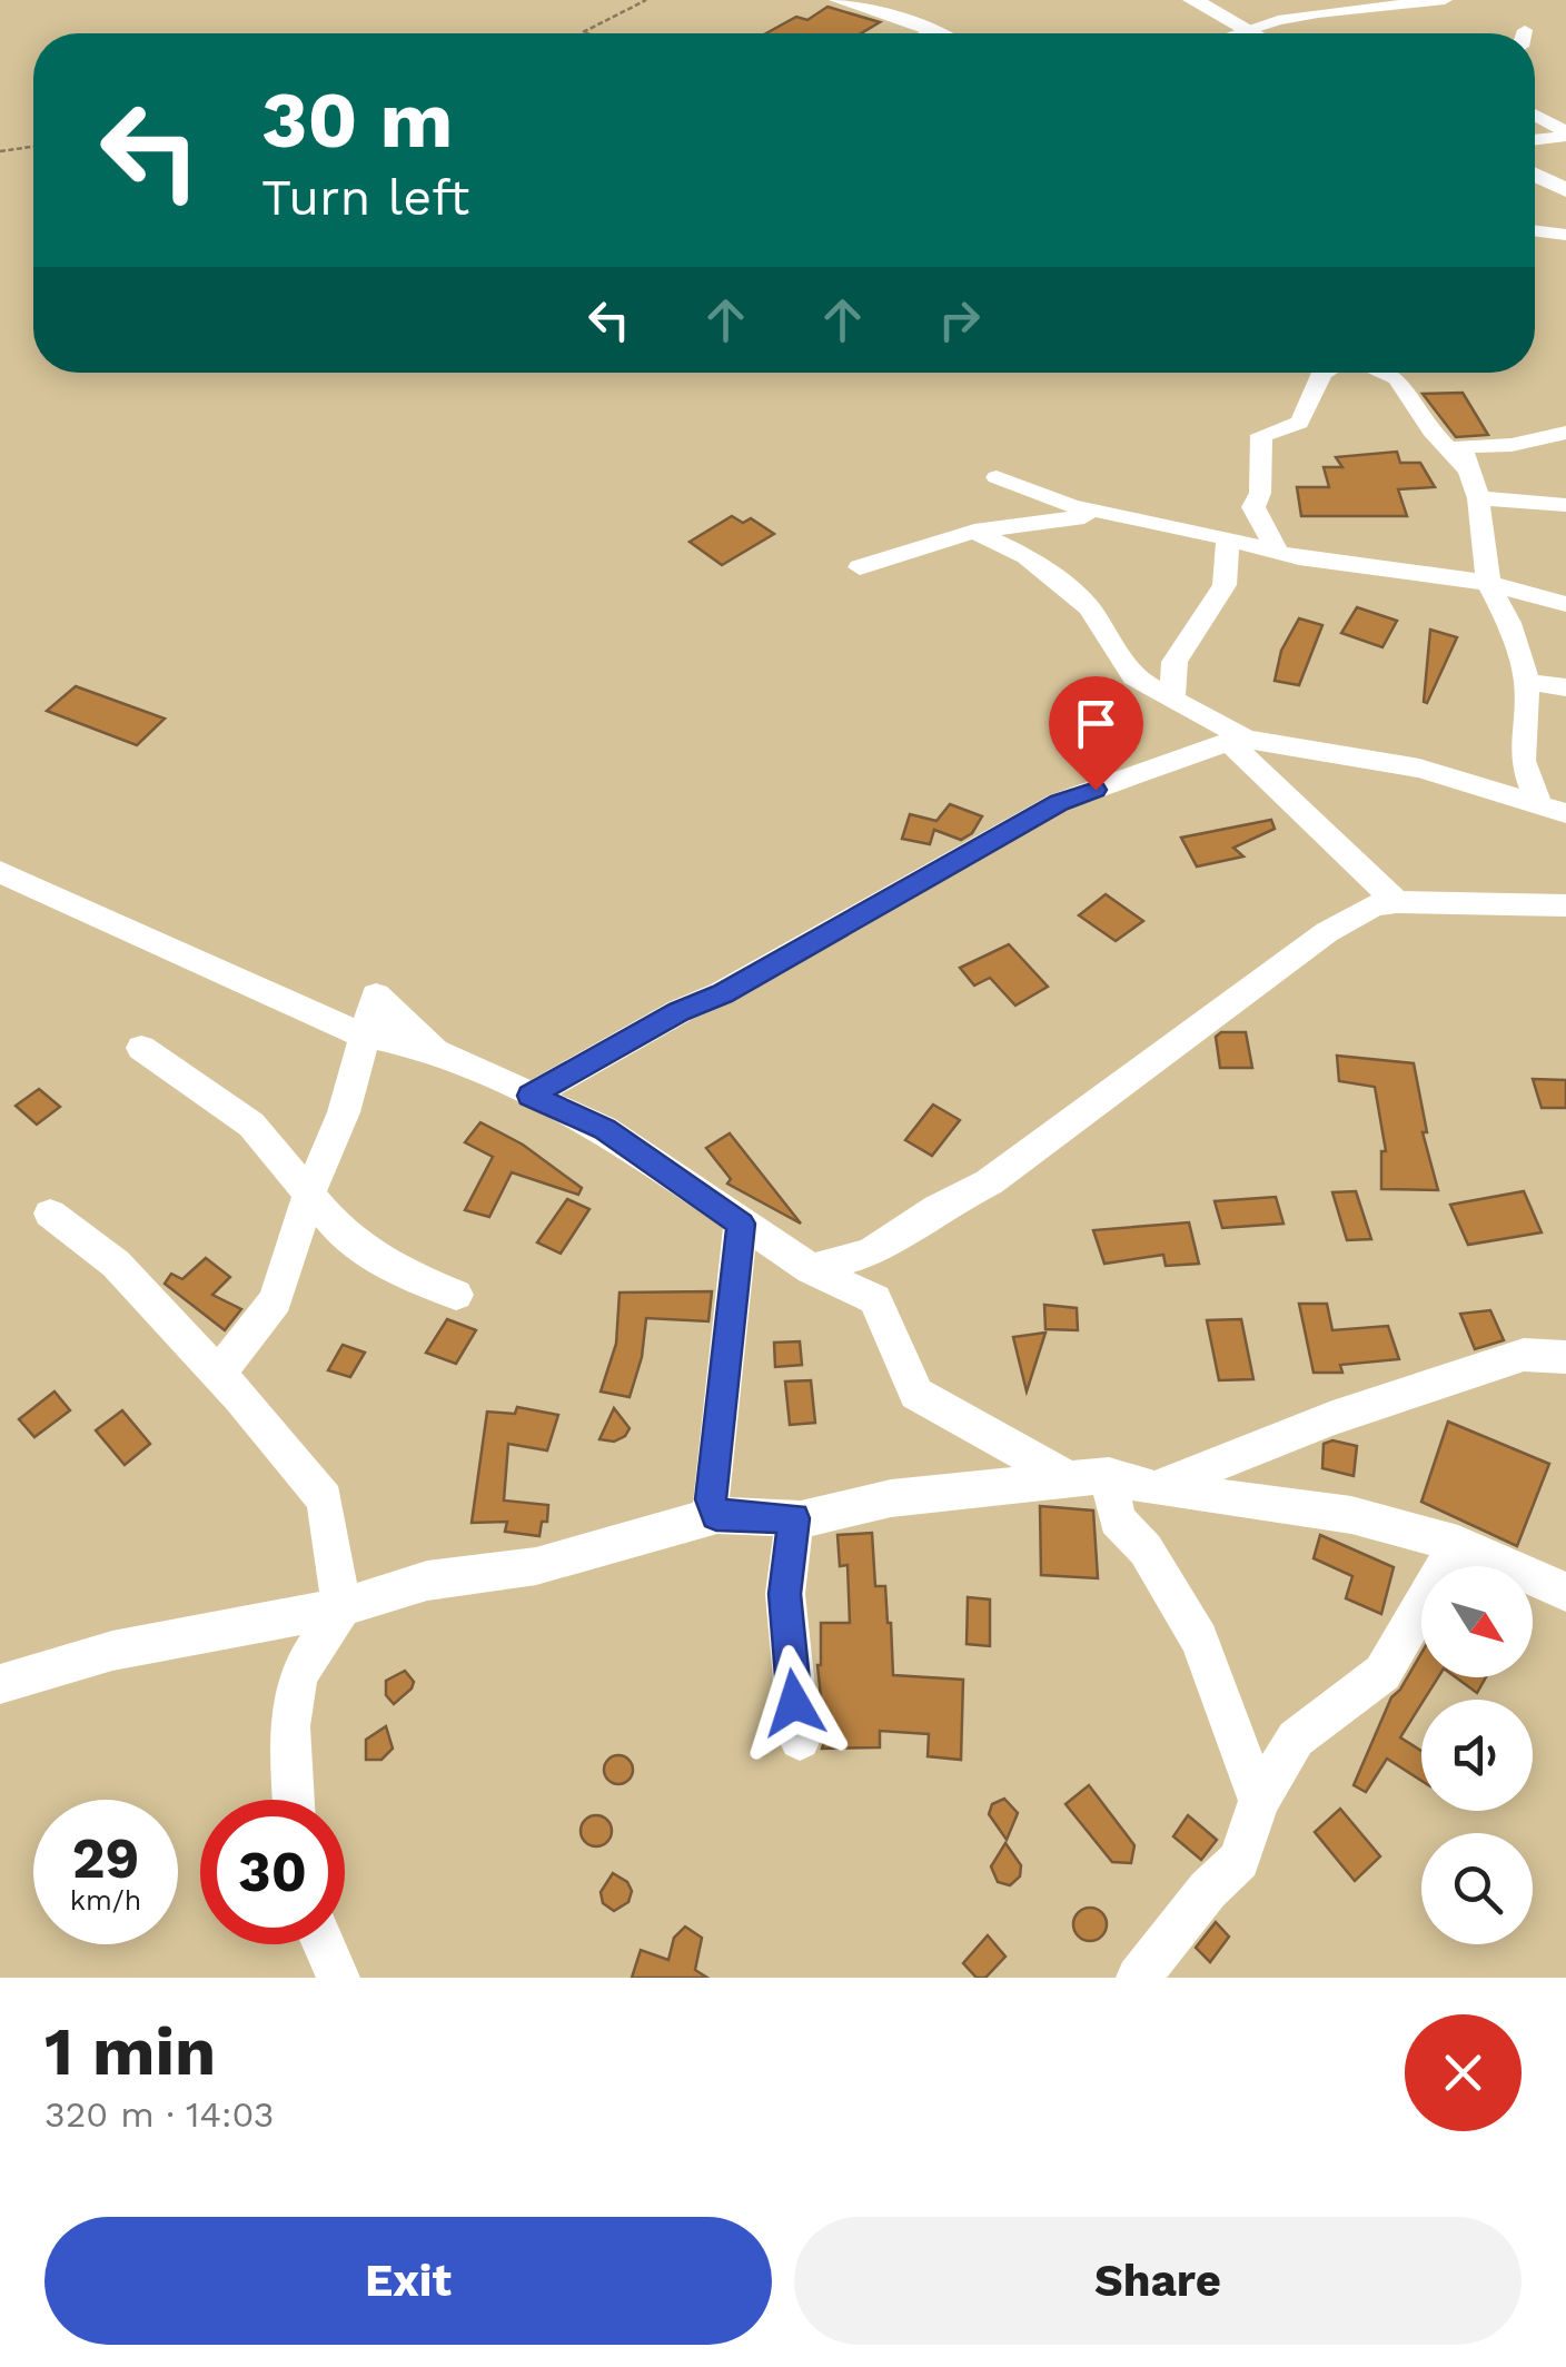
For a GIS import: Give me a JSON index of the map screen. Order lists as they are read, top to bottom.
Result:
{
  "north": "bottom right",
  "page": {
    "turn": ["30 m", "Turn left"],
    "speed": "29 km/h",
    "limit": "30",
    "heading": ["1 min", "320 m · 14:03"],
    "buttons": ["Exit", "Share"]
  }
}
